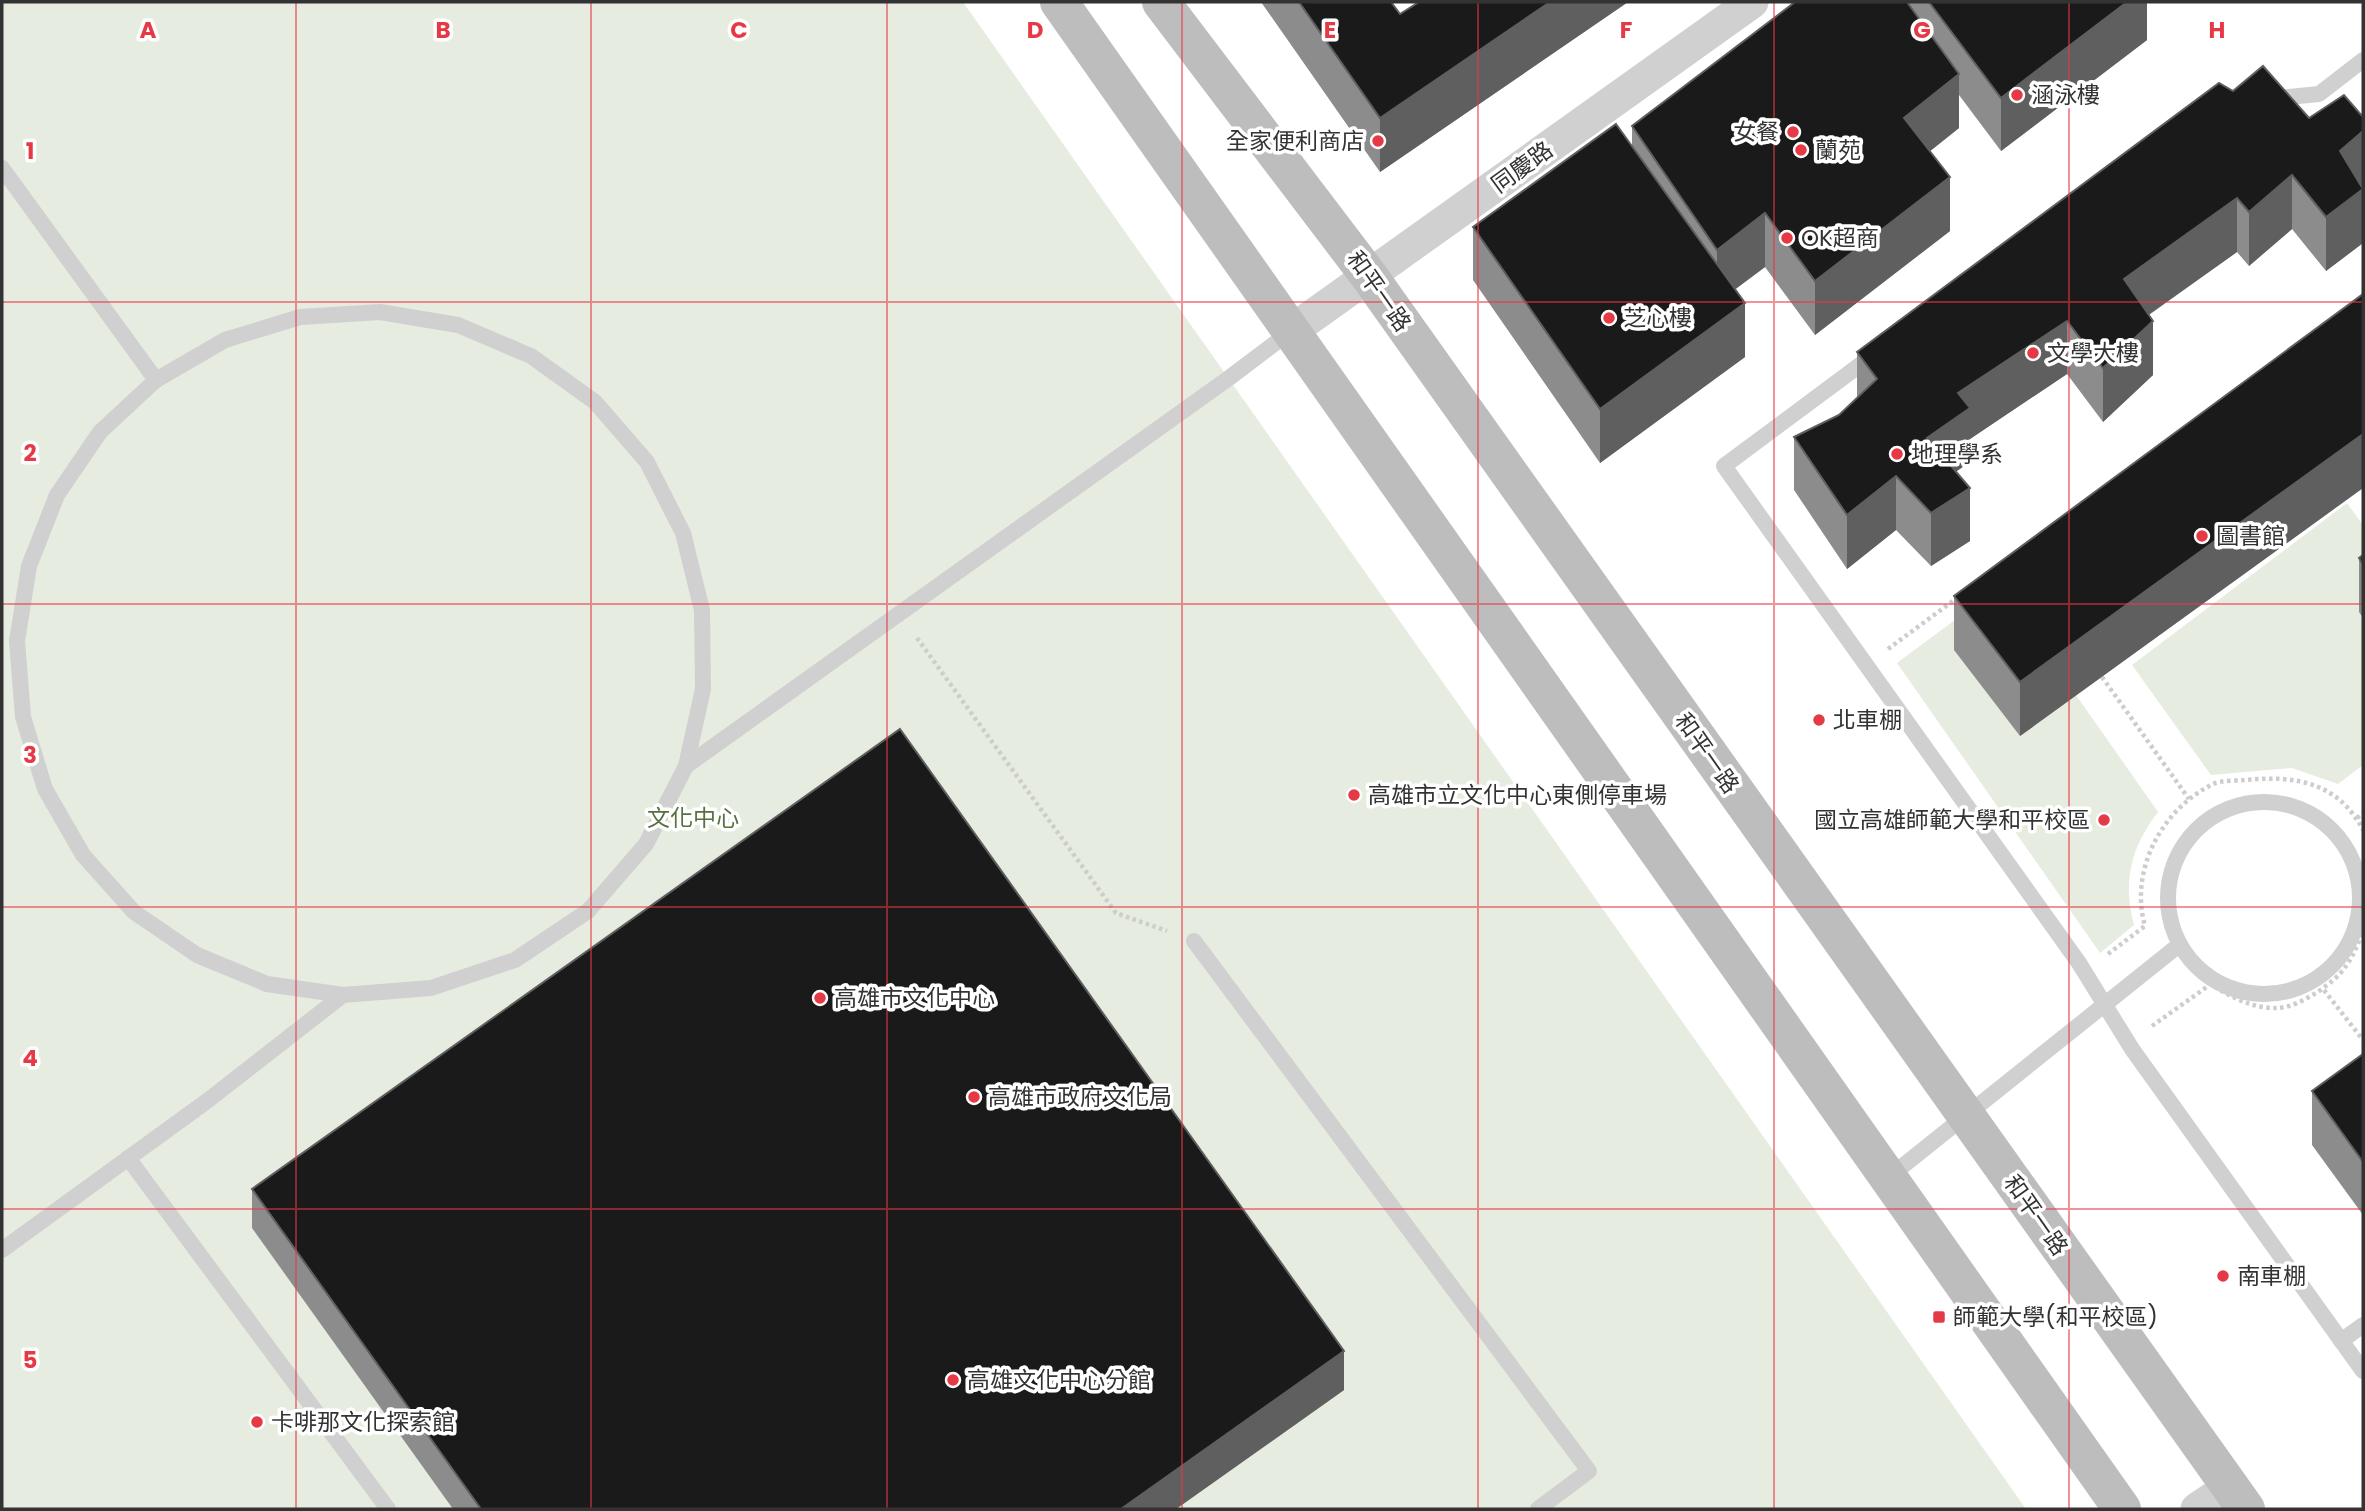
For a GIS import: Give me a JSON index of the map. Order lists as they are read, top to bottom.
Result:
{
  "streets": {
    "street": ["同慶路", "和平一路"]
  },
  "crossings": [
    ["同慶路", "和平一路"]
  ],
  "parks": ["文化中心"],
  "places": {
    "other": [
      "涵泳樓",
      "女餐",
      "全家便利商店",
      "蘭苑",
      "OK超商",
      "芝心樓",
      "文學大樓",
      "地理學系",
      "圖書館",
      "北車棚",
      "高雄市立文化中心東側停車場",
      "國立高雄師範大學和平校區",
      "高雄市文化中心",
      "高雄市政府文化局",
      "南車棚",
      "高雄文化中心分館",
      "卡啡那文化探索館"
    ],
    "transit": ["師範大學(和平校區)"]
  },
  "grid": {
    "columns": [
      "A",
      "B",
      "C",
      "D",
      "E",
      "F",
      "G",
      "H"
    ],
    "rows": [
      "1",
      "2",
      "3",
      "4",
      "5"
    ]
  }
}
